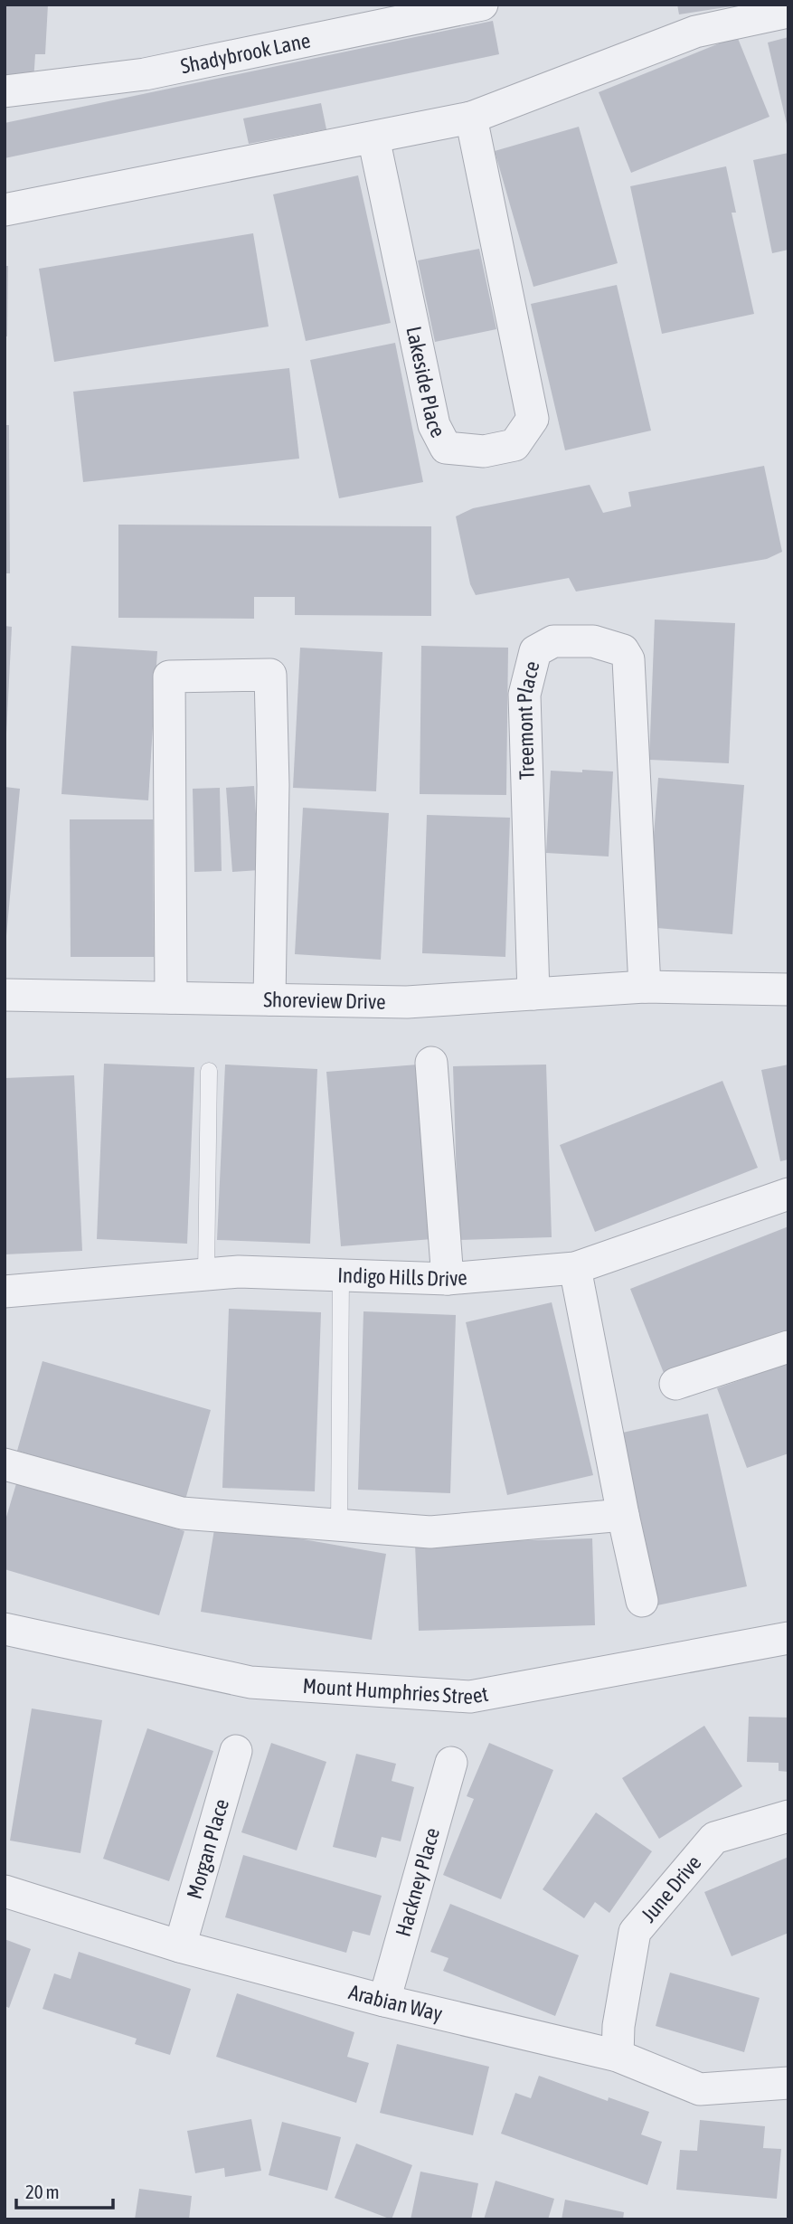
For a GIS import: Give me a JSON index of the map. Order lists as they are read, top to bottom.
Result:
{
  "streets": {
    "street": [
      "Shadybrook Lane",
      "Lakeside Place",
      "Treemont Place",
      "Shoreview Drive",
      "Indigo Hills Drive",
      "Mount Humphries Street",
      "Morgan Place",
      "Hackney Place",
      "June Drive",
      "Arabian Way"
    ]
  },
  "crossings": [
    ["Treemont Place", "Shoreview Drive"],
    ["Morgan Place", "Arabian Way"],
    ["Hackney Place", "Arabian Way"],
    ["June Drive", "Arabian Way"]
  ],
  "scale_bar": "20 m"
}
